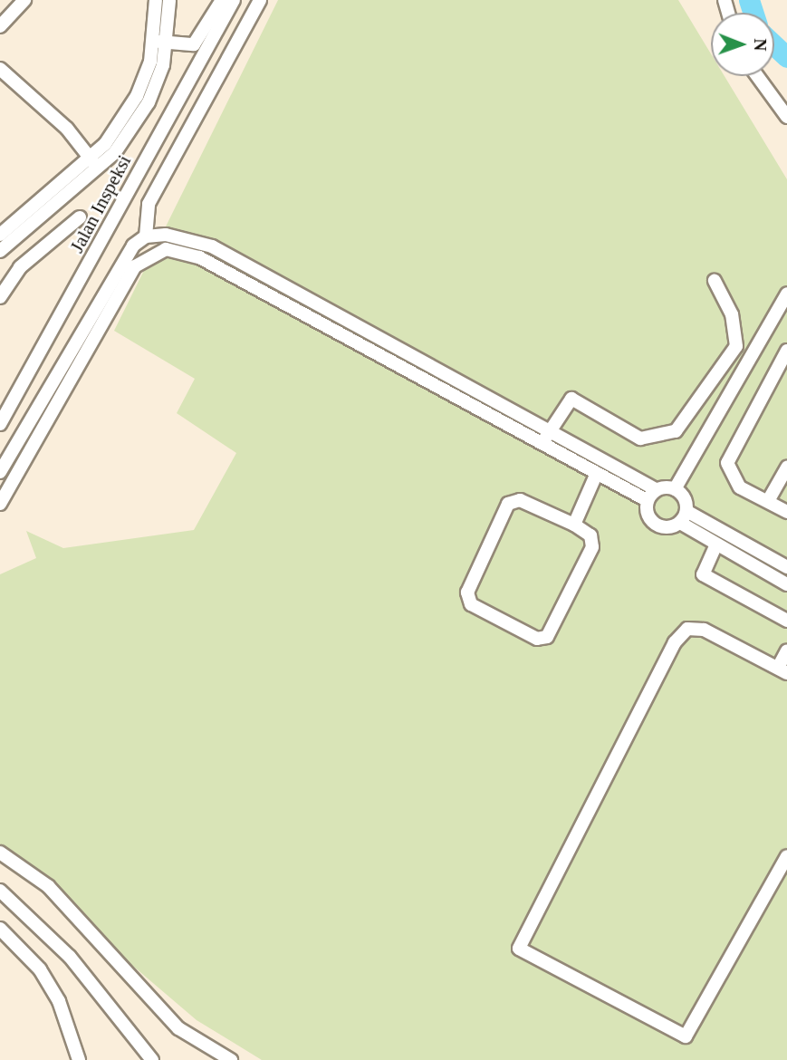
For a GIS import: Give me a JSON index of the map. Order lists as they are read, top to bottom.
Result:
{
  "streets": {
    "lane": ["Jalan Inspeksi"]
  },
  "north": "right"
}
